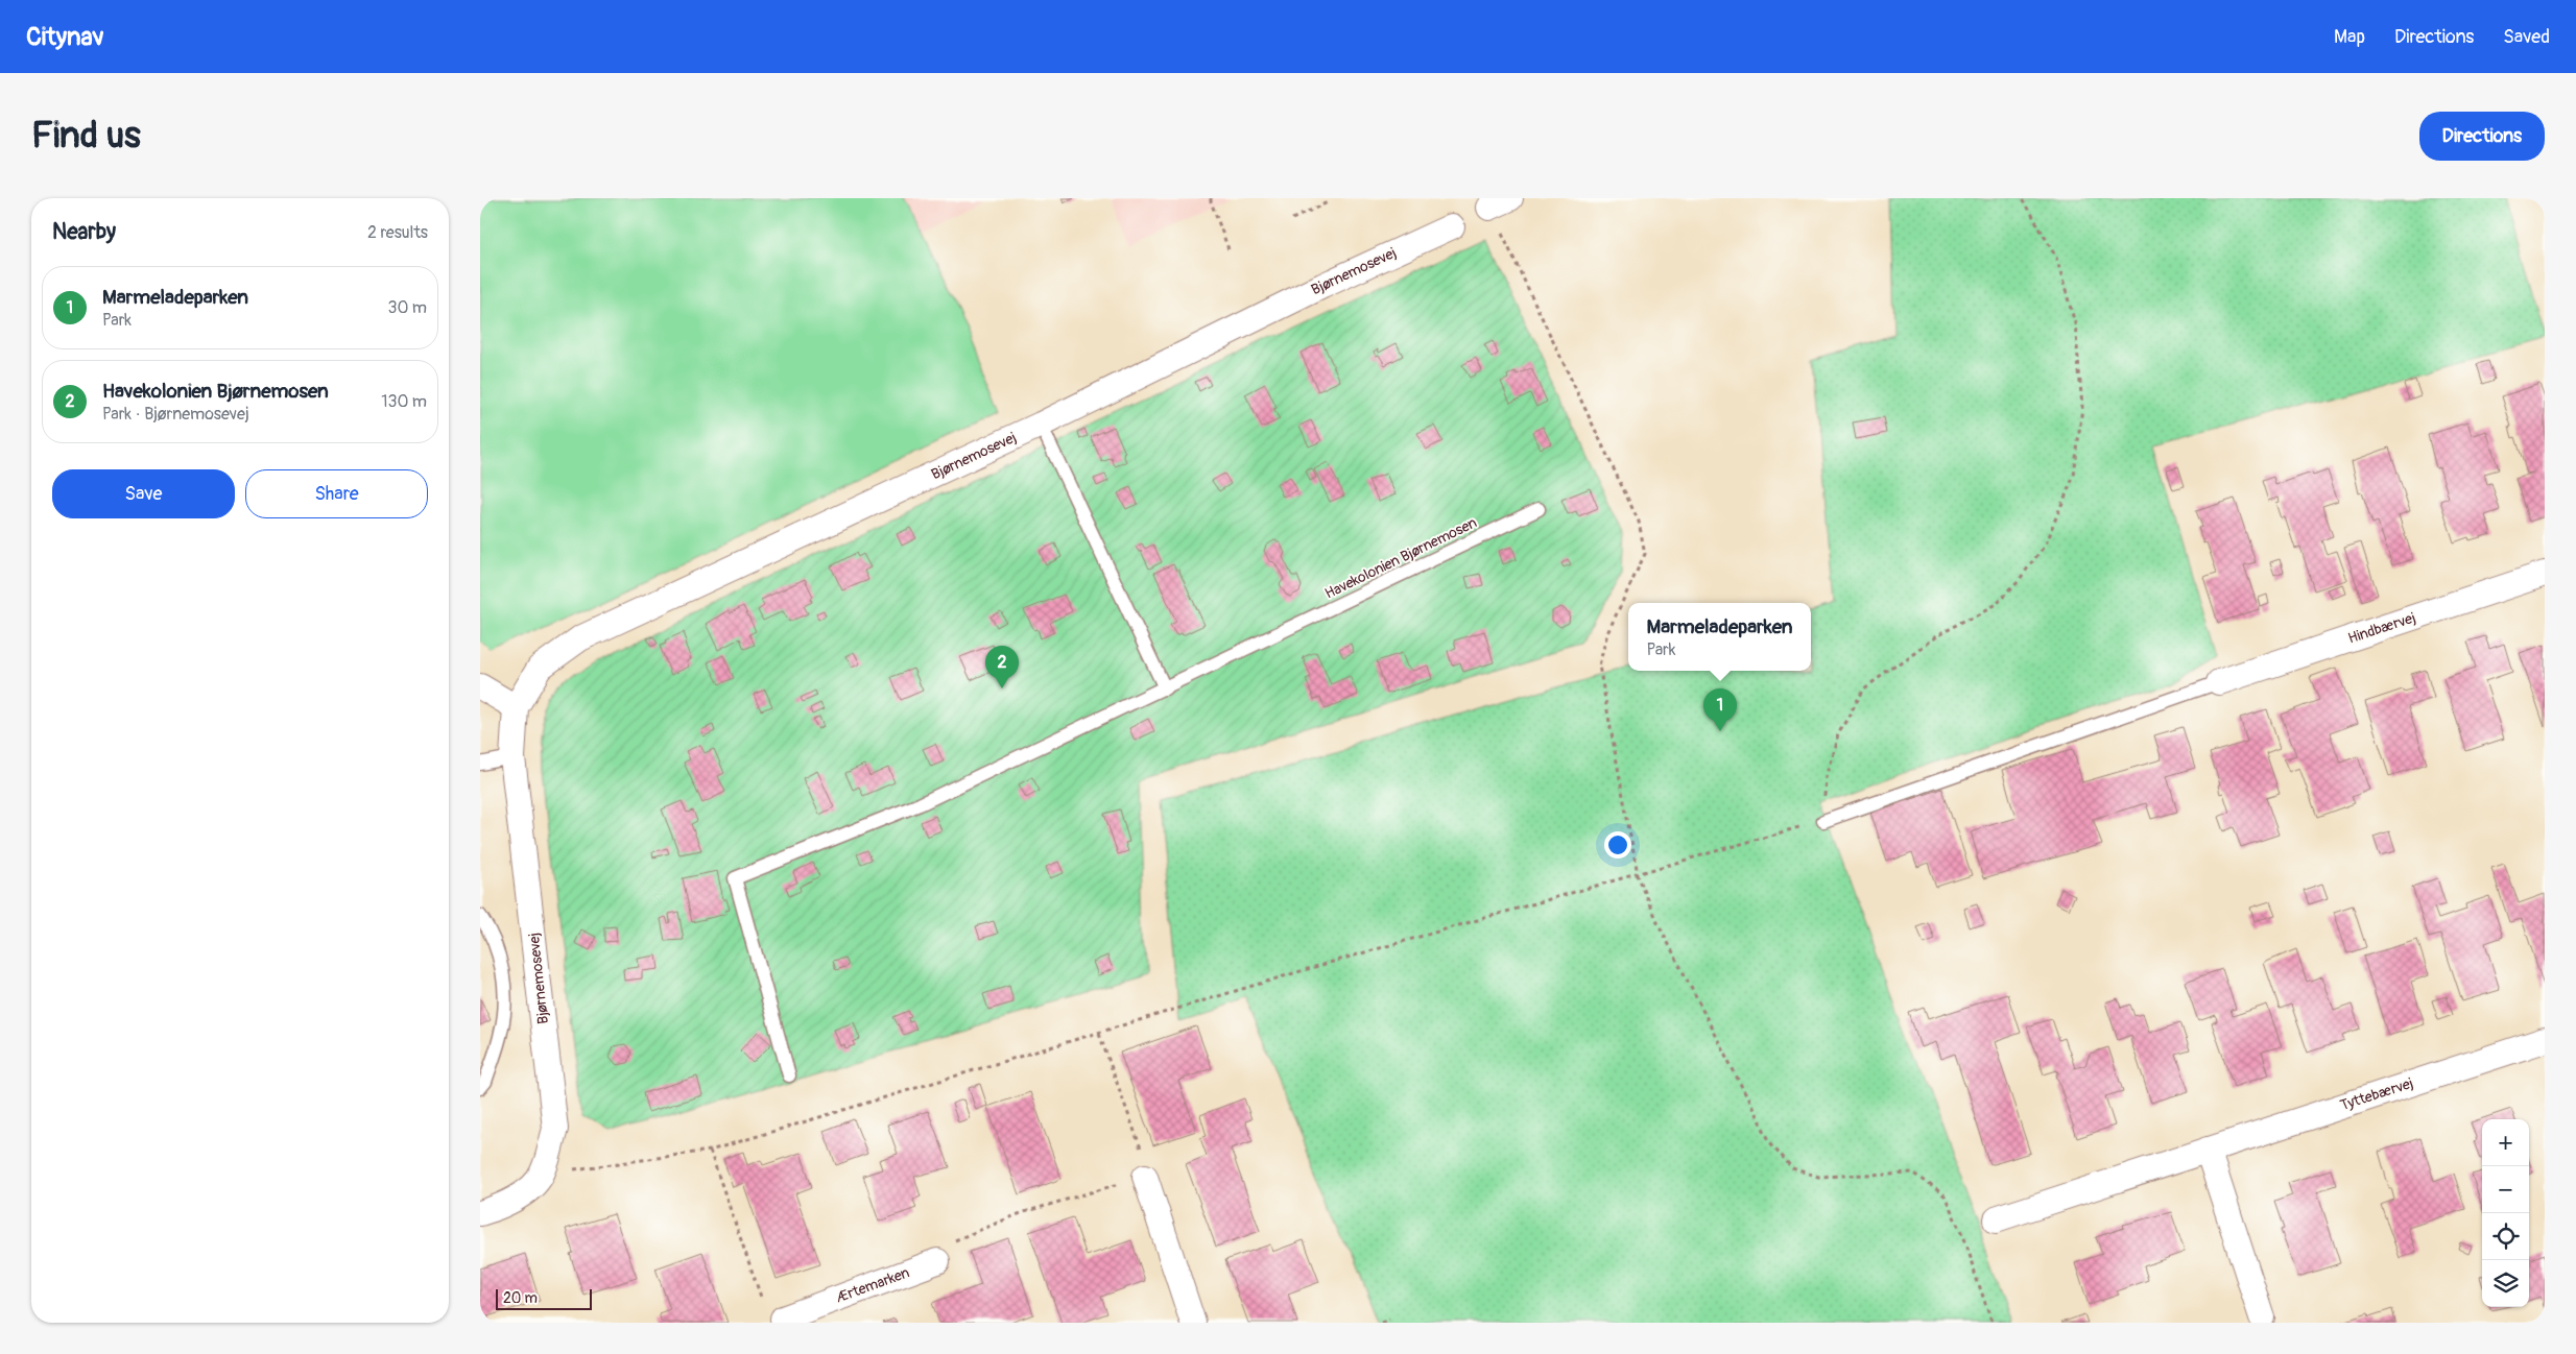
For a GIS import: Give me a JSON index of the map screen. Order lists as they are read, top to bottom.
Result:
{
  "streets": {
    "street": [
      "Bjørnemosevej",
      "Hindbærvej",
      "Tyttebærvej",
      "Ærtemarken"
    ],
    "lane": ["Havekolonien Bjørnemosen"]
  },
  "scale_bar": "20 m",
  "page": {
    "header": "Citynav",
    "nav": ["Map", "Directions", "Saved"],
    "buttons": [
      "Directions",
      ["Save", "Share"]
    ],
    "title": "Find us",
    "heading": ["Nearby", "2 results"],
    "list": [
      {
        "mark": "1",
        "name": "Marmeladeparken",
        "note": "Park",
        "value": "30 m"
      },
      {
        "mark": "2",
        "name": "Havekolonien Bjørnemosen",
        "note": "Park · Bjørnemosevej",
        "value": "130 m"
      }
    ],
    "popup": ["Marmeladeparken", "Park"],
    "pins": ["2", "1"],
    "map_buttons": ["+", "−"],
    "scale": "20 m"
  }
}
